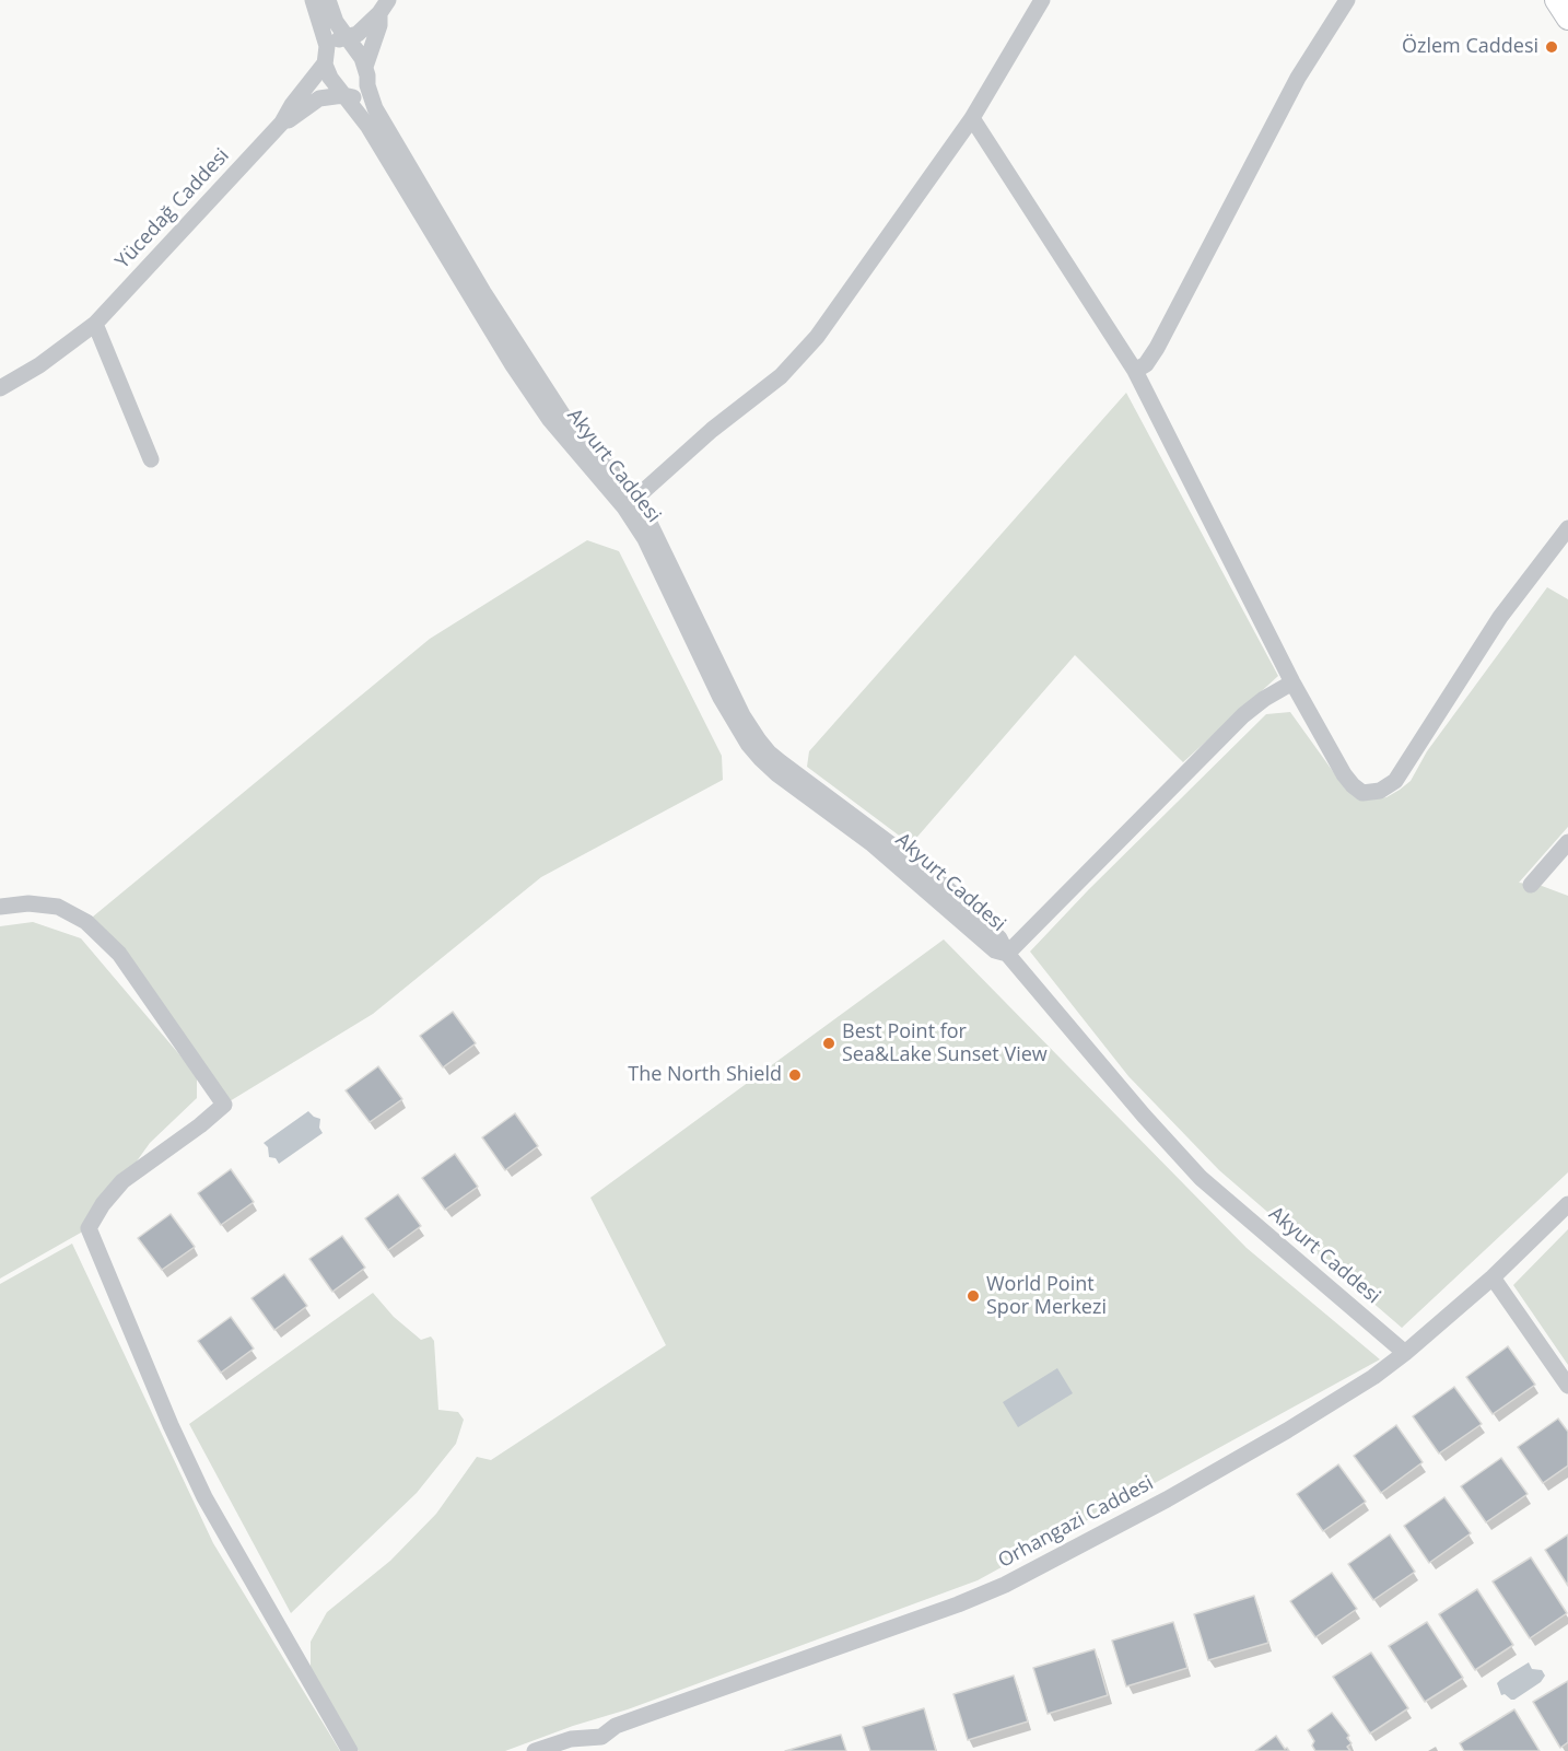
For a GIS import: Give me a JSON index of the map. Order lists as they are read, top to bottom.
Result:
{
  "streets": {
    "street": ["Yücedağ Caddesi", "Akyurt Caddesi", "Orhangazi Caddesi"]
  },
  "crossings": [
    ["Akyurt Caddesi", "Orhangazi Caddesi"]
  ],
  "places": [
    "Özlem Caddesi",
    "Best Point for Sea&Lake Sunset View",
    "The North Shield",
    "World Point Spor Merkezi"
  ]
}
